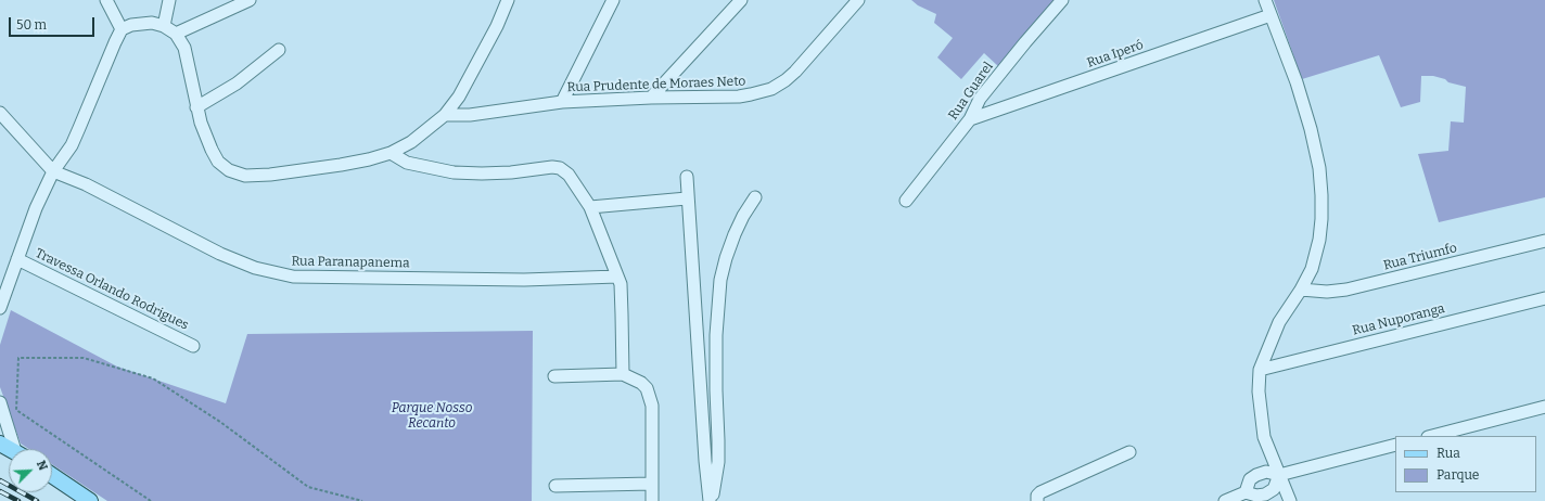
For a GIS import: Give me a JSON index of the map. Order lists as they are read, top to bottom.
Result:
{
  "streets": {
    "street": [
      "Rua Iperó",
      "Rua Prudente de Moraes Neto",
      "Rua Guarel",
      "Rua Triumfo",
      "Rua Paranapanema",
      "Travessa Orlando Rodrigues",
      "Rua Nuporanga"
    ]
  },
  "crossings": [
    ["Rua Iperó", "Rua Guarel"]
  ],
  "parks": ["Parque Nosso Recanto"],
  "legend": ["Rua", "Parque"],
  "scale_bar": "50 m",
  "north": "top right"
}
